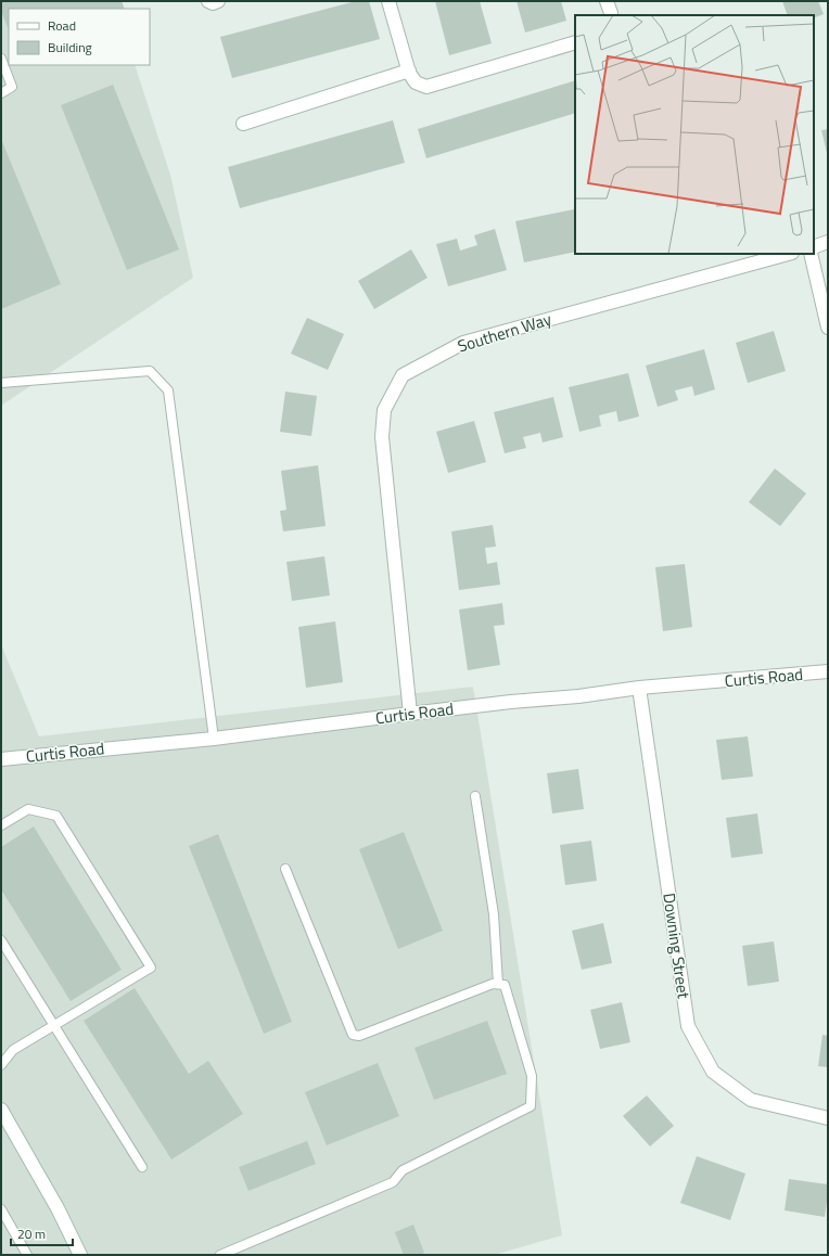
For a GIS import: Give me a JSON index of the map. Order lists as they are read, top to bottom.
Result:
{
  "streets": {
    "street": ["Southern Way", "Curtis Road", "Downing Street"]
  },
  "crossings": [
    ["Southern Way", "Curtis Road"],
    ["Curtis Road", "Downing Street"]
  ],
  "legend": ["Road", "Building"],
  "scale_bar": "20 m"
}
